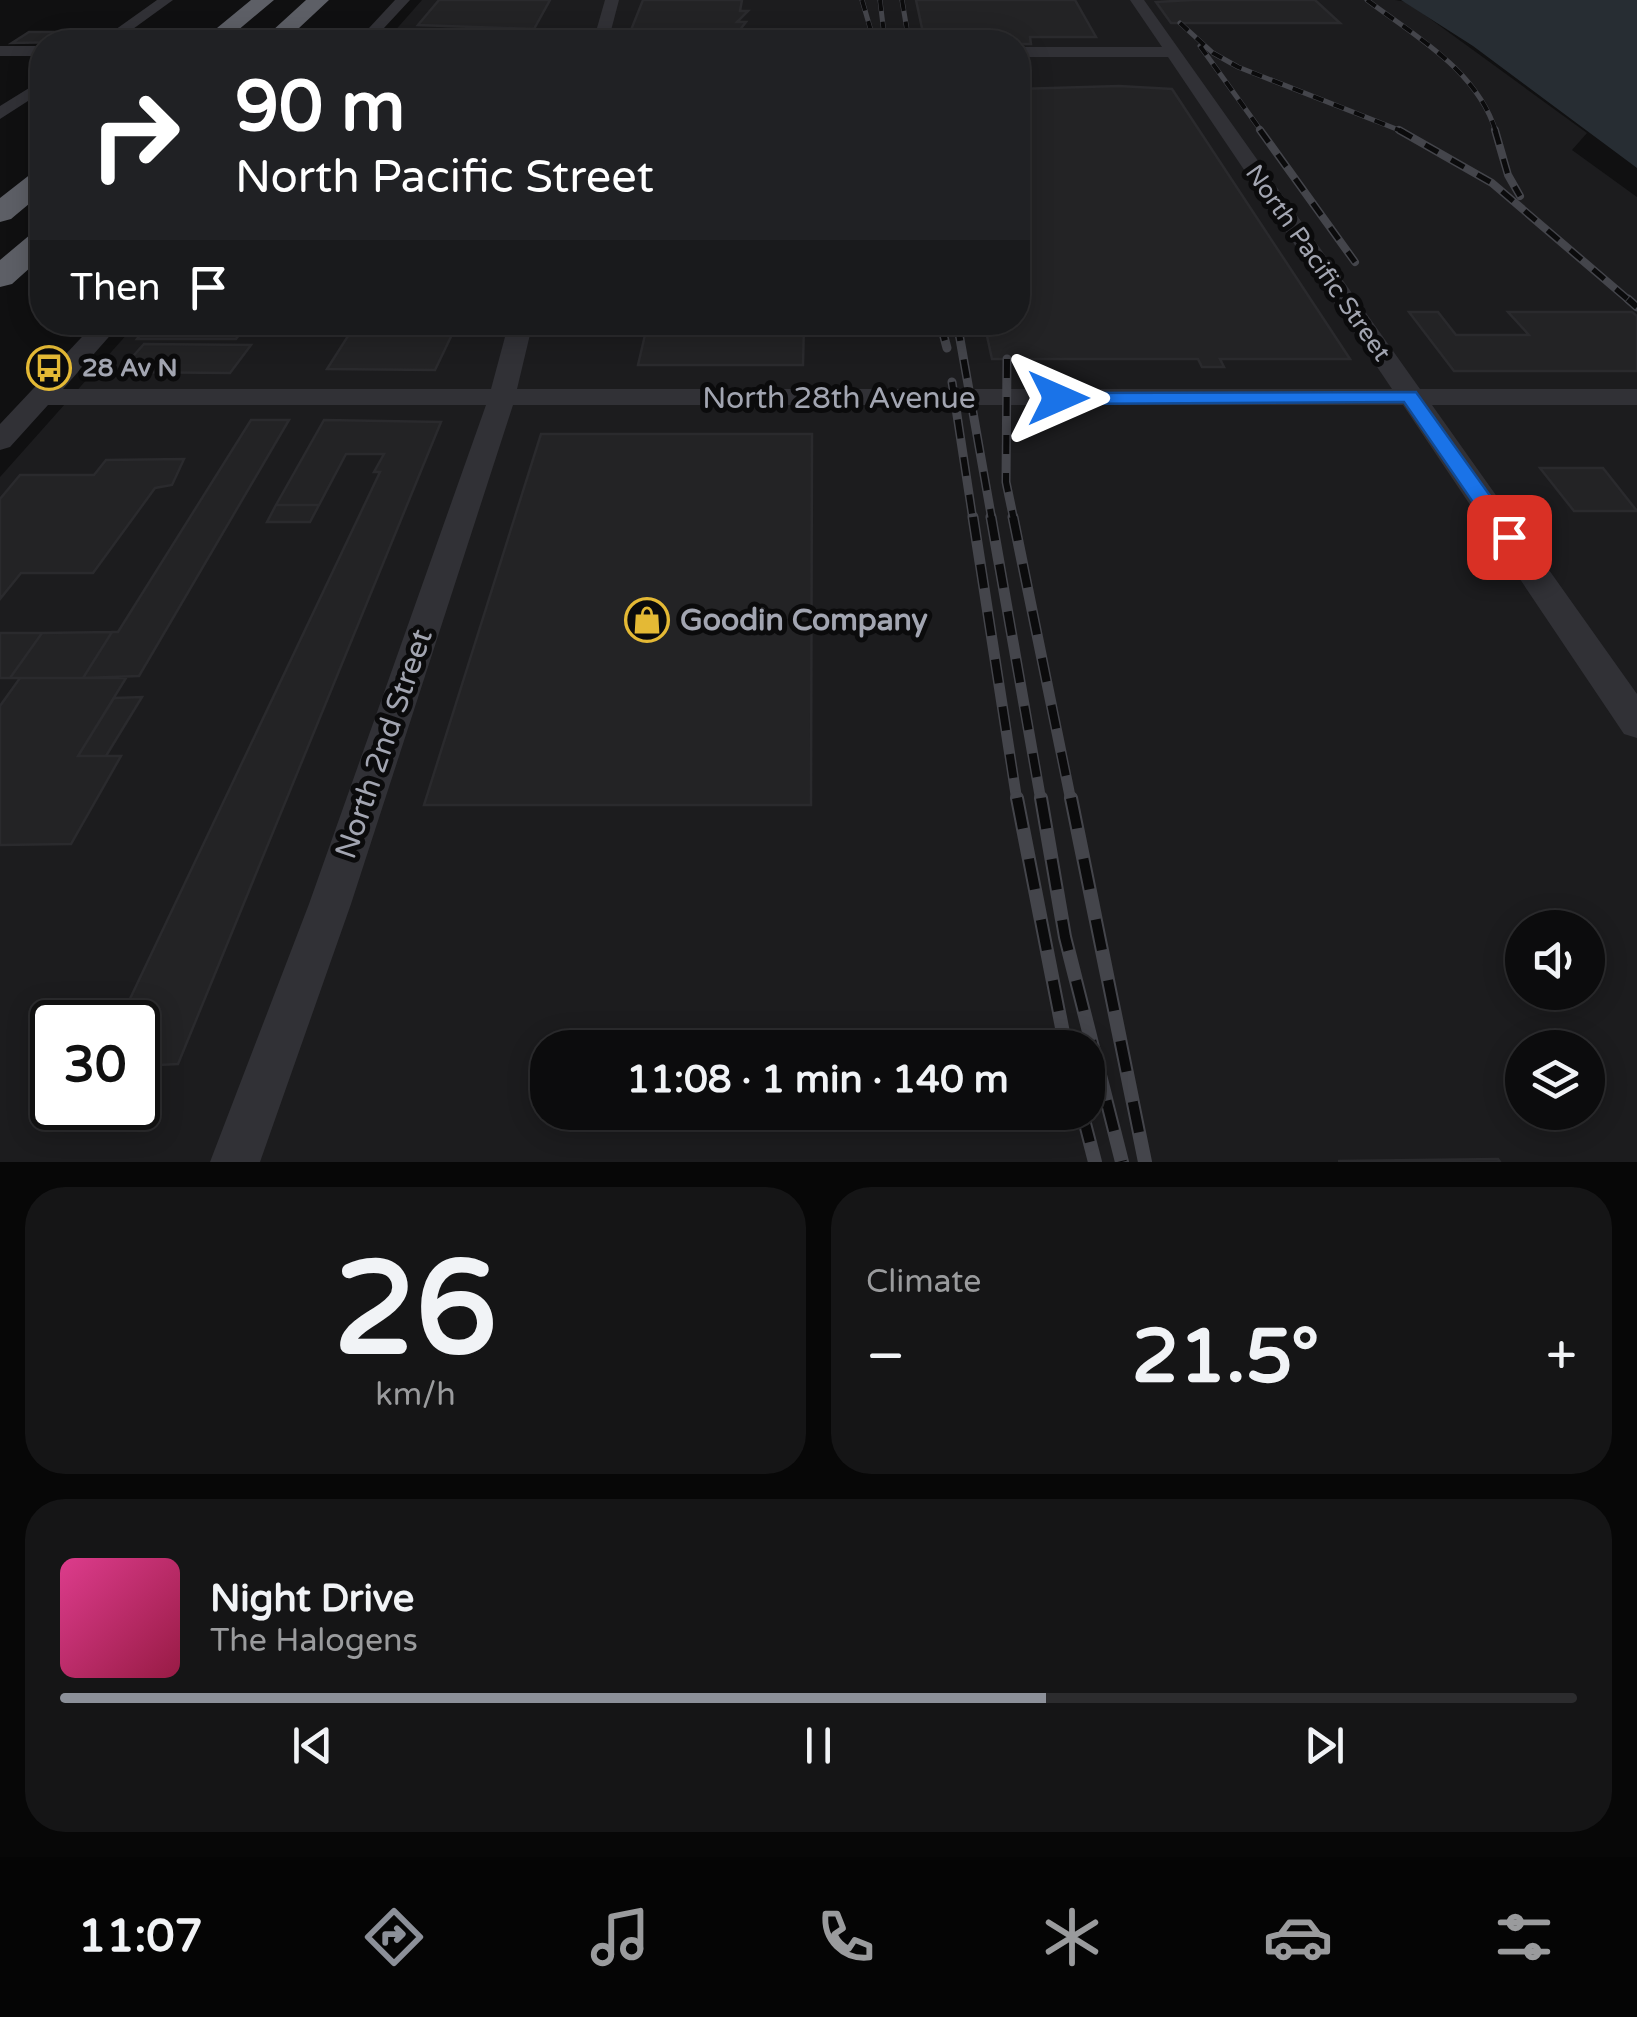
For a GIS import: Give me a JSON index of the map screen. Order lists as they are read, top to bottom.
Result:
{
  "streets": {
    "street": ["North Pacific Street", "North 28th Avenue", "North 2nd Street"]
  },
  "crossings": [
    ["North Pacific Street", "North 28th Avenue"],
    ["North 28th Avenue", "North 2nd Street"]
  ],
  "places": {
    "bus stop": ["28 Av N"],
    "shop": ["Goodin Company"]
  },
  "page": {
    "turn": ["90 m", "North Pacific Street"],
    "then": "Then",
    "limit": "30",
    "trip": "11:08 · 1 min · 140 m",
    "tile": [
      ["26", "km/h"],
      "Climate"
    ],
    "heat": ["−", "21.5°", "+"],
    "song": ["Night Drive", "The Halogens"],
    "tabs": "11:07"
  }
}
